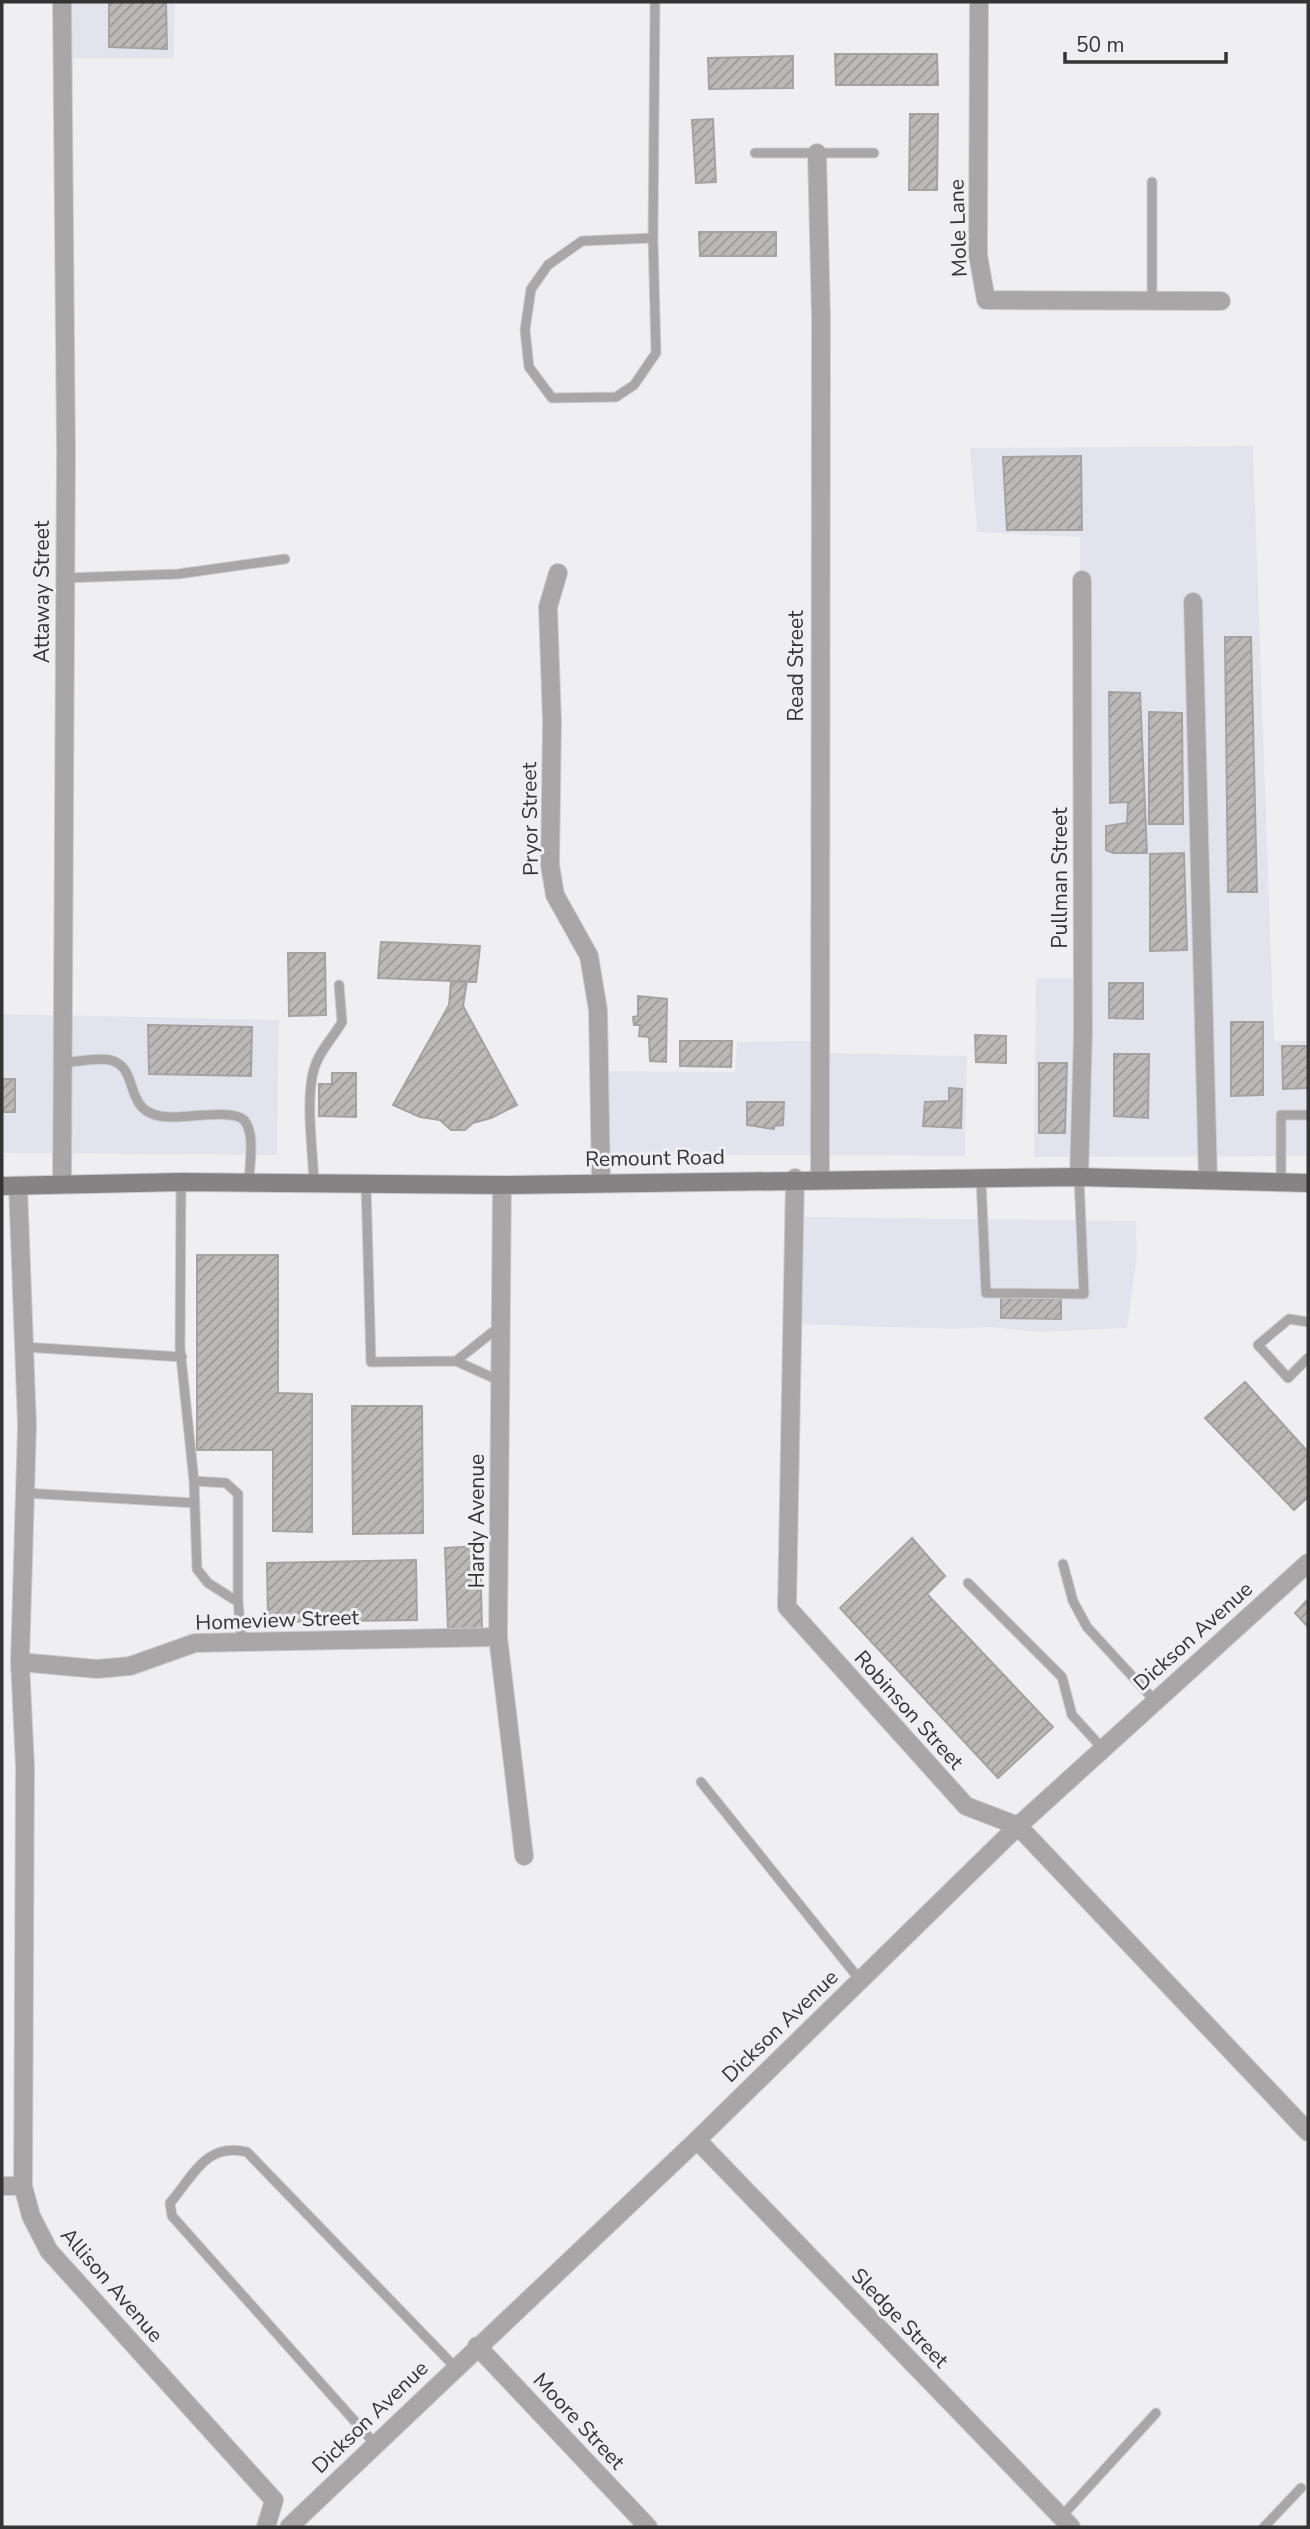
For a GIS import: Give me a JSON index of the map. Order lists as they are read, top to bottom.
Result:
{
  "streets": {
    "main road": ["Remount Road"],
    "street": [
      "Mole Lane",
      "Attaway Street",
      "Read Street",
      "Pryor Street",
      "Pullman Street",
      "Hardy Avenue",
      "Homeview Street",
      "Dickson Avenue",
      "Robinson Street",
      "Allison Avenue",
      "Sledge Street",
      "Moore Street"
    ]
  },
  "crossings": [
    ["Attaway Street", "Remount Road"],
    ["Read Street", "Remount Road"],
    ["Pryor Street", "Remount Road"],
    ["Pullman Street", "Remount Road"],
    ["Remount Road", "Hardy Avenue"],
    ["Remount Road", "Robinson Street"],
    ["Remount Road", "Allison Avenue"],
    ["Hardy Avenue", "Homeview Street"],
    ["Homeview Street", "Allison Avenue"],
    ["Dickson Avenue", "Robinson Street"],
    ["Dickson Avenue", "Sledge Street"],
    ["Dickson Avenue", "Moore Street"]
  ],
  "scale_bar": "50 m"
}
